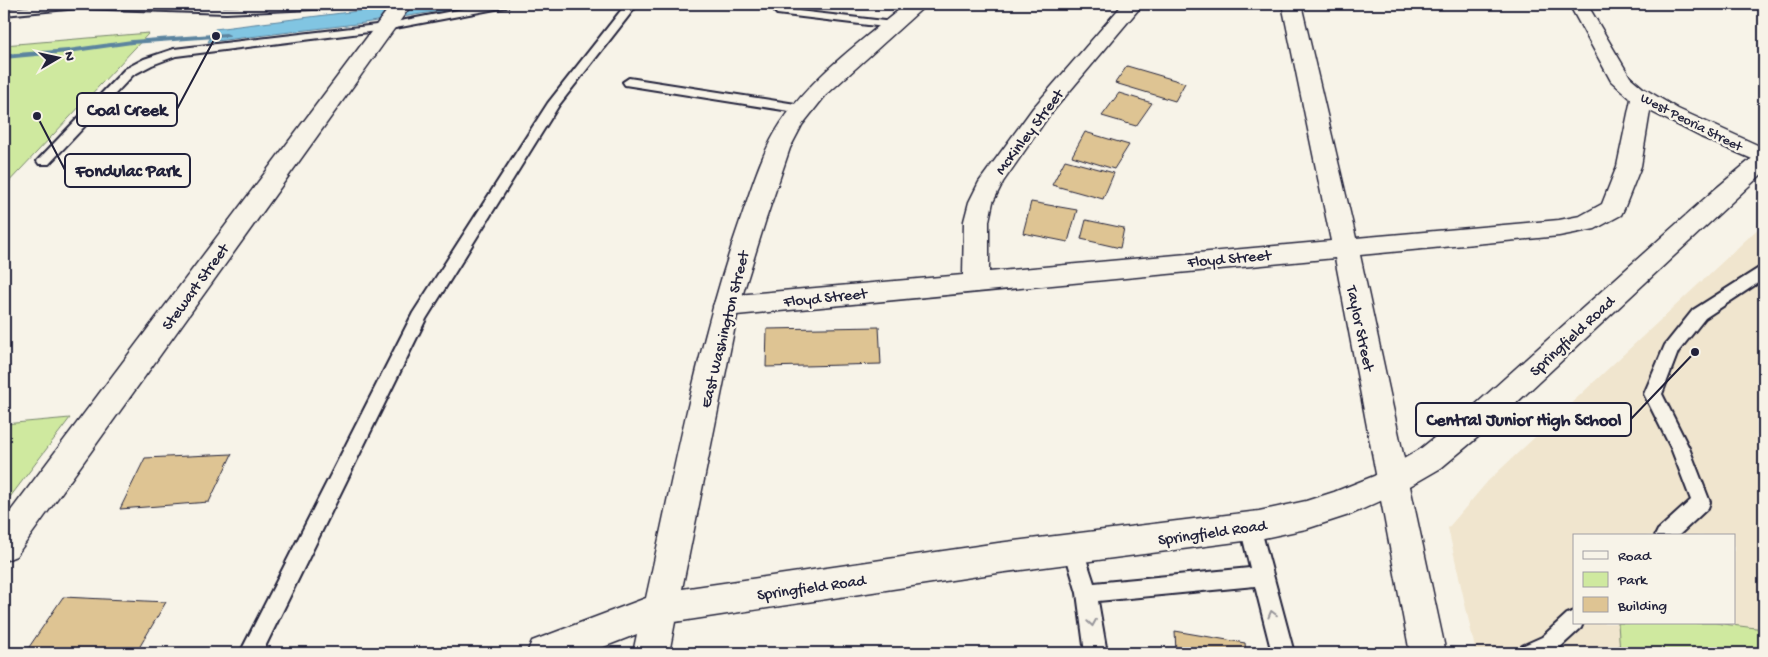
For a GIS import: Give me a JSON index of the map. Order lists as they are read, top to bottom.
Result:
{
  "streets": {
    "street": [
      "West Peoria Street",
      "McKinley Street",
      "Floyd Street",
      "Stewart Street",
      "Taylor Street",
      "East Washington Street",
      "Springfield Road"
    ]
  },
  "crossings": [
    ["West Peoria Street", "Floyd Street"],
    ["West Peoria Street", "Springfield Road"],
    ["McKinley Street", "Floyd Street"],
    ["Floyd Street", "Taylor Street"],
    ["Floyd Street", "East Washington Street"],
    ["Taylor Street", "Springfield Road"],
    ["East Washington Street", "Springfield Road"]
  ],
  "places": ["Coal Creek", "Fondulac Park", "Central Junior High School"],
  "legend": ["Road", "Park", "Building"],
  "north": "right"
}
